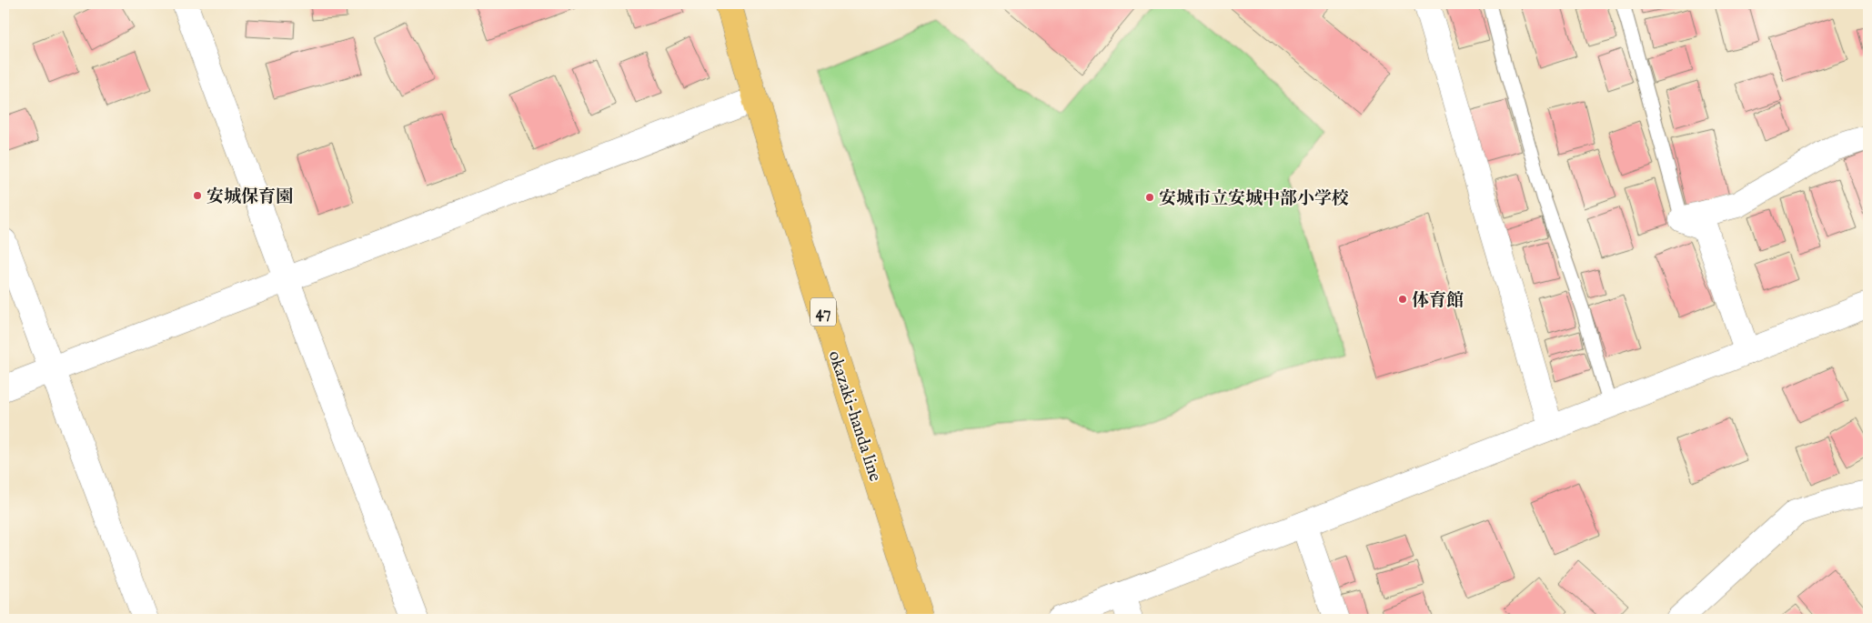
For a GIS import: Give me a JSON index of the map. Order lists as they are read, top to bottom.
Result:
{
  "streets": {
    "main road": ["47", "okazaki-handa line"]
  },
  "places": ["安城保育園", "安城市立安城中部小学校", "体育館"]
}
